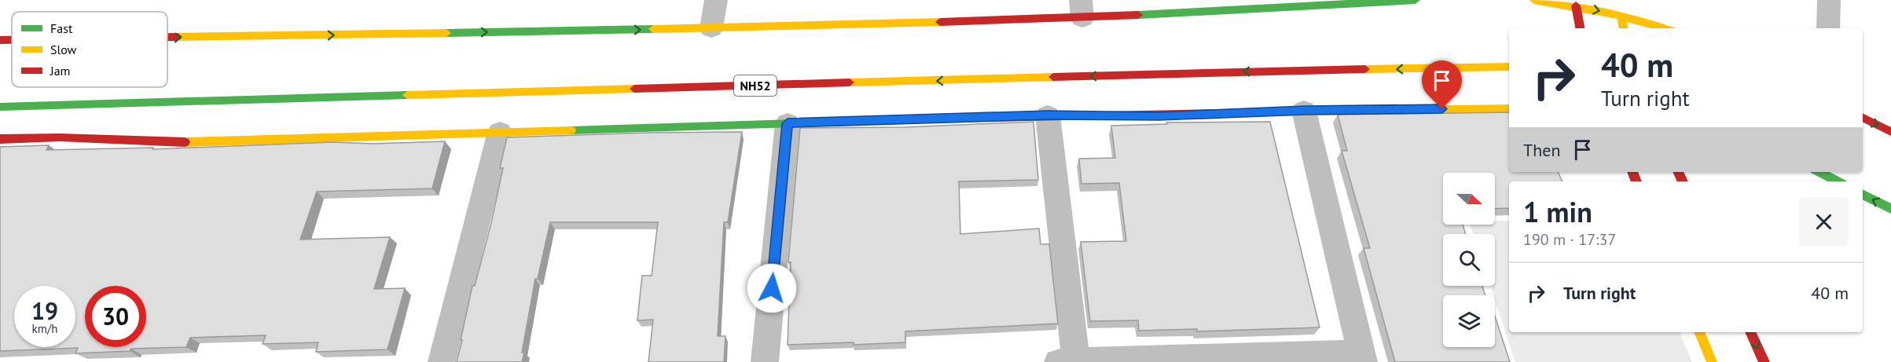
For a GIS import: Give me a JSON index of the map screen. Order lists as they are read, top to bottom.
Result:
{
  "streets": {
    "main road": ["NH52"]
  },
  "legend": ["Fast", "Slow", "Jam"],
  "north": "right",
  "page": {
    "turn": ["40 m", "Turn right"],
    "then": "Then",
    "heading": ["1 min", "190 m · 17:37"],
    "list": [
      {
        "name": "Turn right",
        "value": "40 m"
      }
    ],
    "speed": "19 km/h",
    "limit": "30"
  }
}
